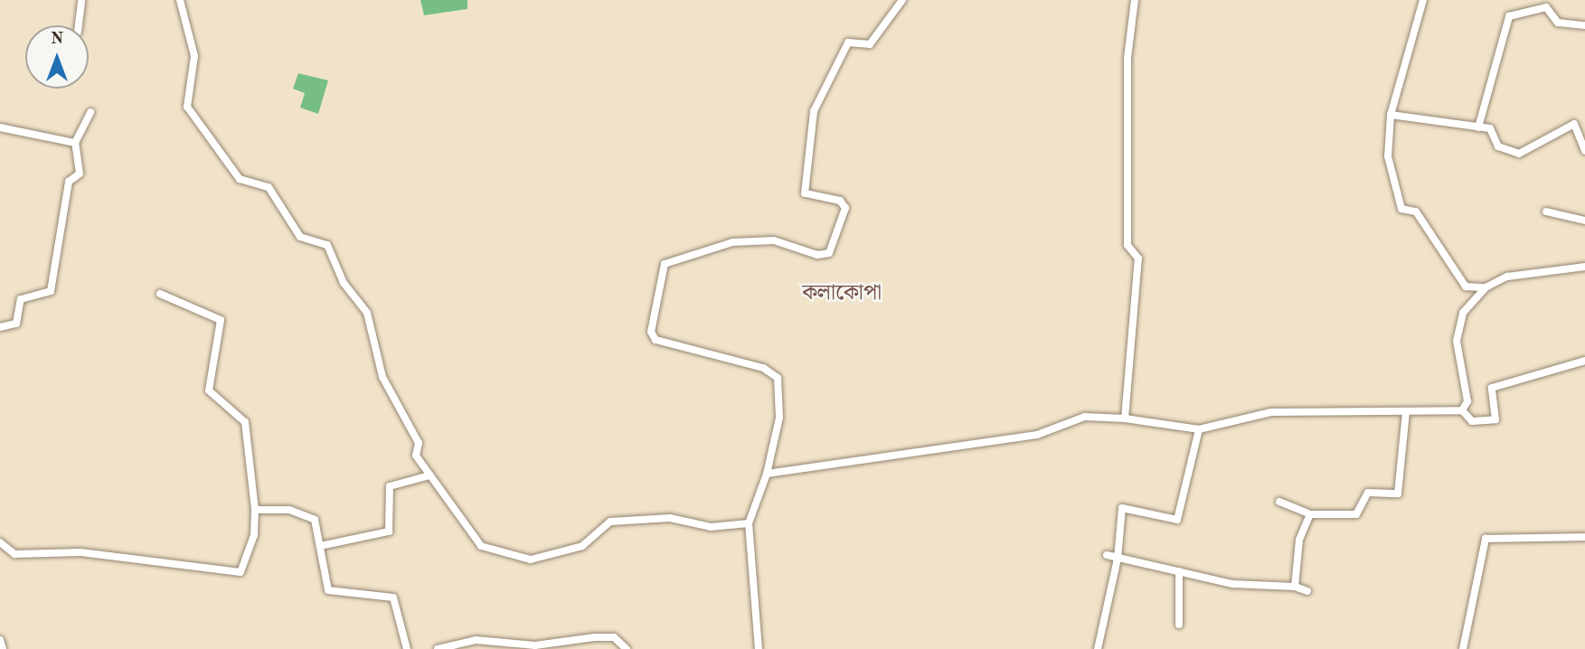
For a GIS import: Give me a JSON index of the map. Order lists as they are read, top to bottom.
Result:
{
  "districts": ["কলাকোপা"],
  "north": "top"
}
